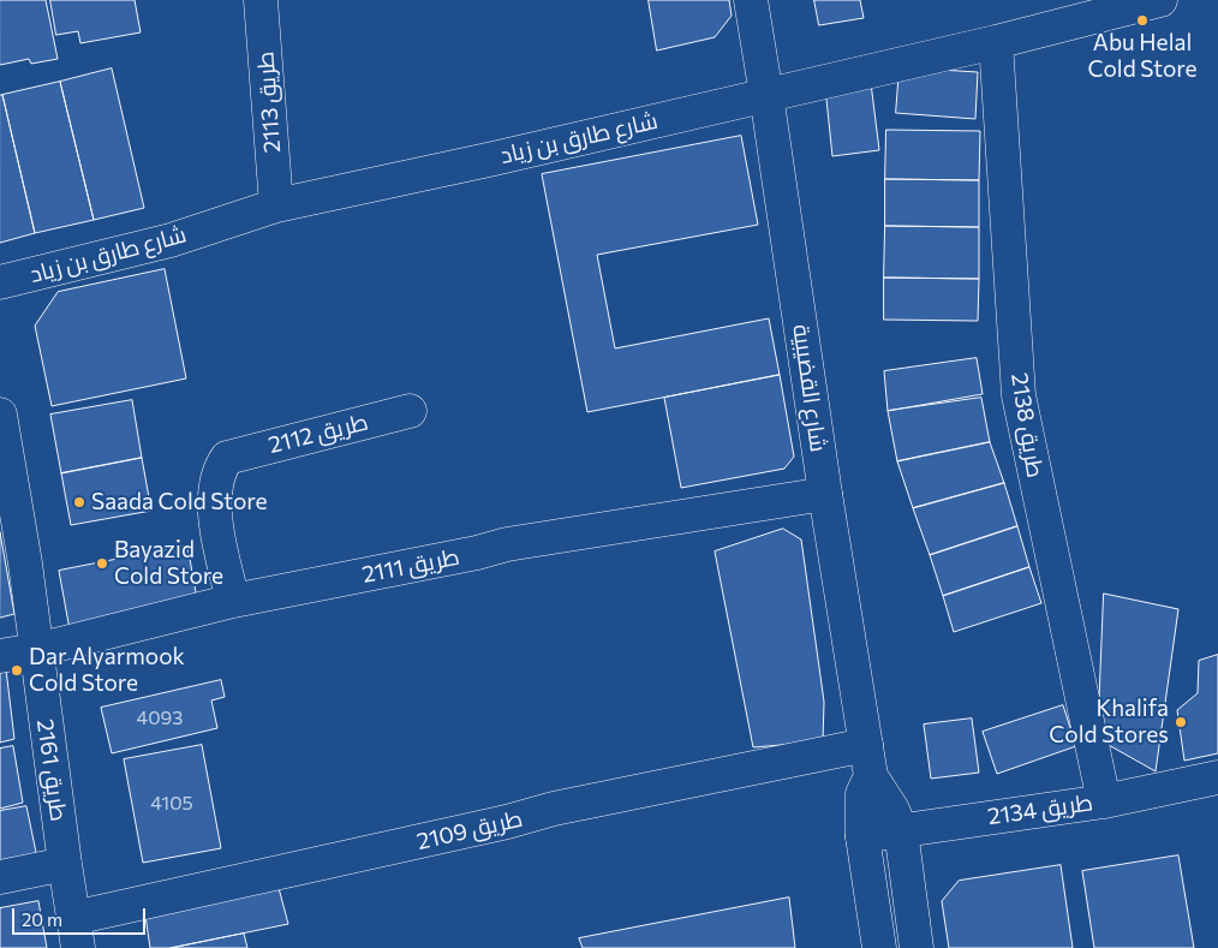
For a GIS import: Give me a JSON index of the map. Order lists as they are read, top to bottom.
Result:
{
  "streets": {
    "street": [
      "طريق 2113",
      "شارع طارق بن زياد",
      "شارع القضيبية",
      "طريق 2138",
      "طريق 2112",
      "طريق 2111",
      "طريق 2161",
      "طريق 2134",
      "طريق 2109"
    ]
  },
  "crossings": [
    ["طريق 2113", "شارع طارق بن زياد"],
    ["شارع طارق بن زياد", "شارع القضيبية"],
    ["شارع طارق بن زياد", "طريق 2138"],
    ["شارع القضيبية", "طريق 2111"],
    ["شارع القضيبية", "طريق 2134"],
    ["شارع القضيبية", "طريق 2109"],
    ["طريق 2138", "طريق 2134"],
    ["طريق 2112", "طريق 2111"],
    ["طريق 2111", "طريق 2161"],
    ["طريق 2161", "طريق 2109"]
  ],
  "places": [
    "Abu Helal Cold Store",
    "Saada Cold Store",
    "Bayazid Cold Store",
    "Dar Alyarmook Cold Store",
    "Khalifa Cold Stores"
  ],
  "house_numbers": ["4093", "4105"],
  "scale_bar": "20 m"
}
